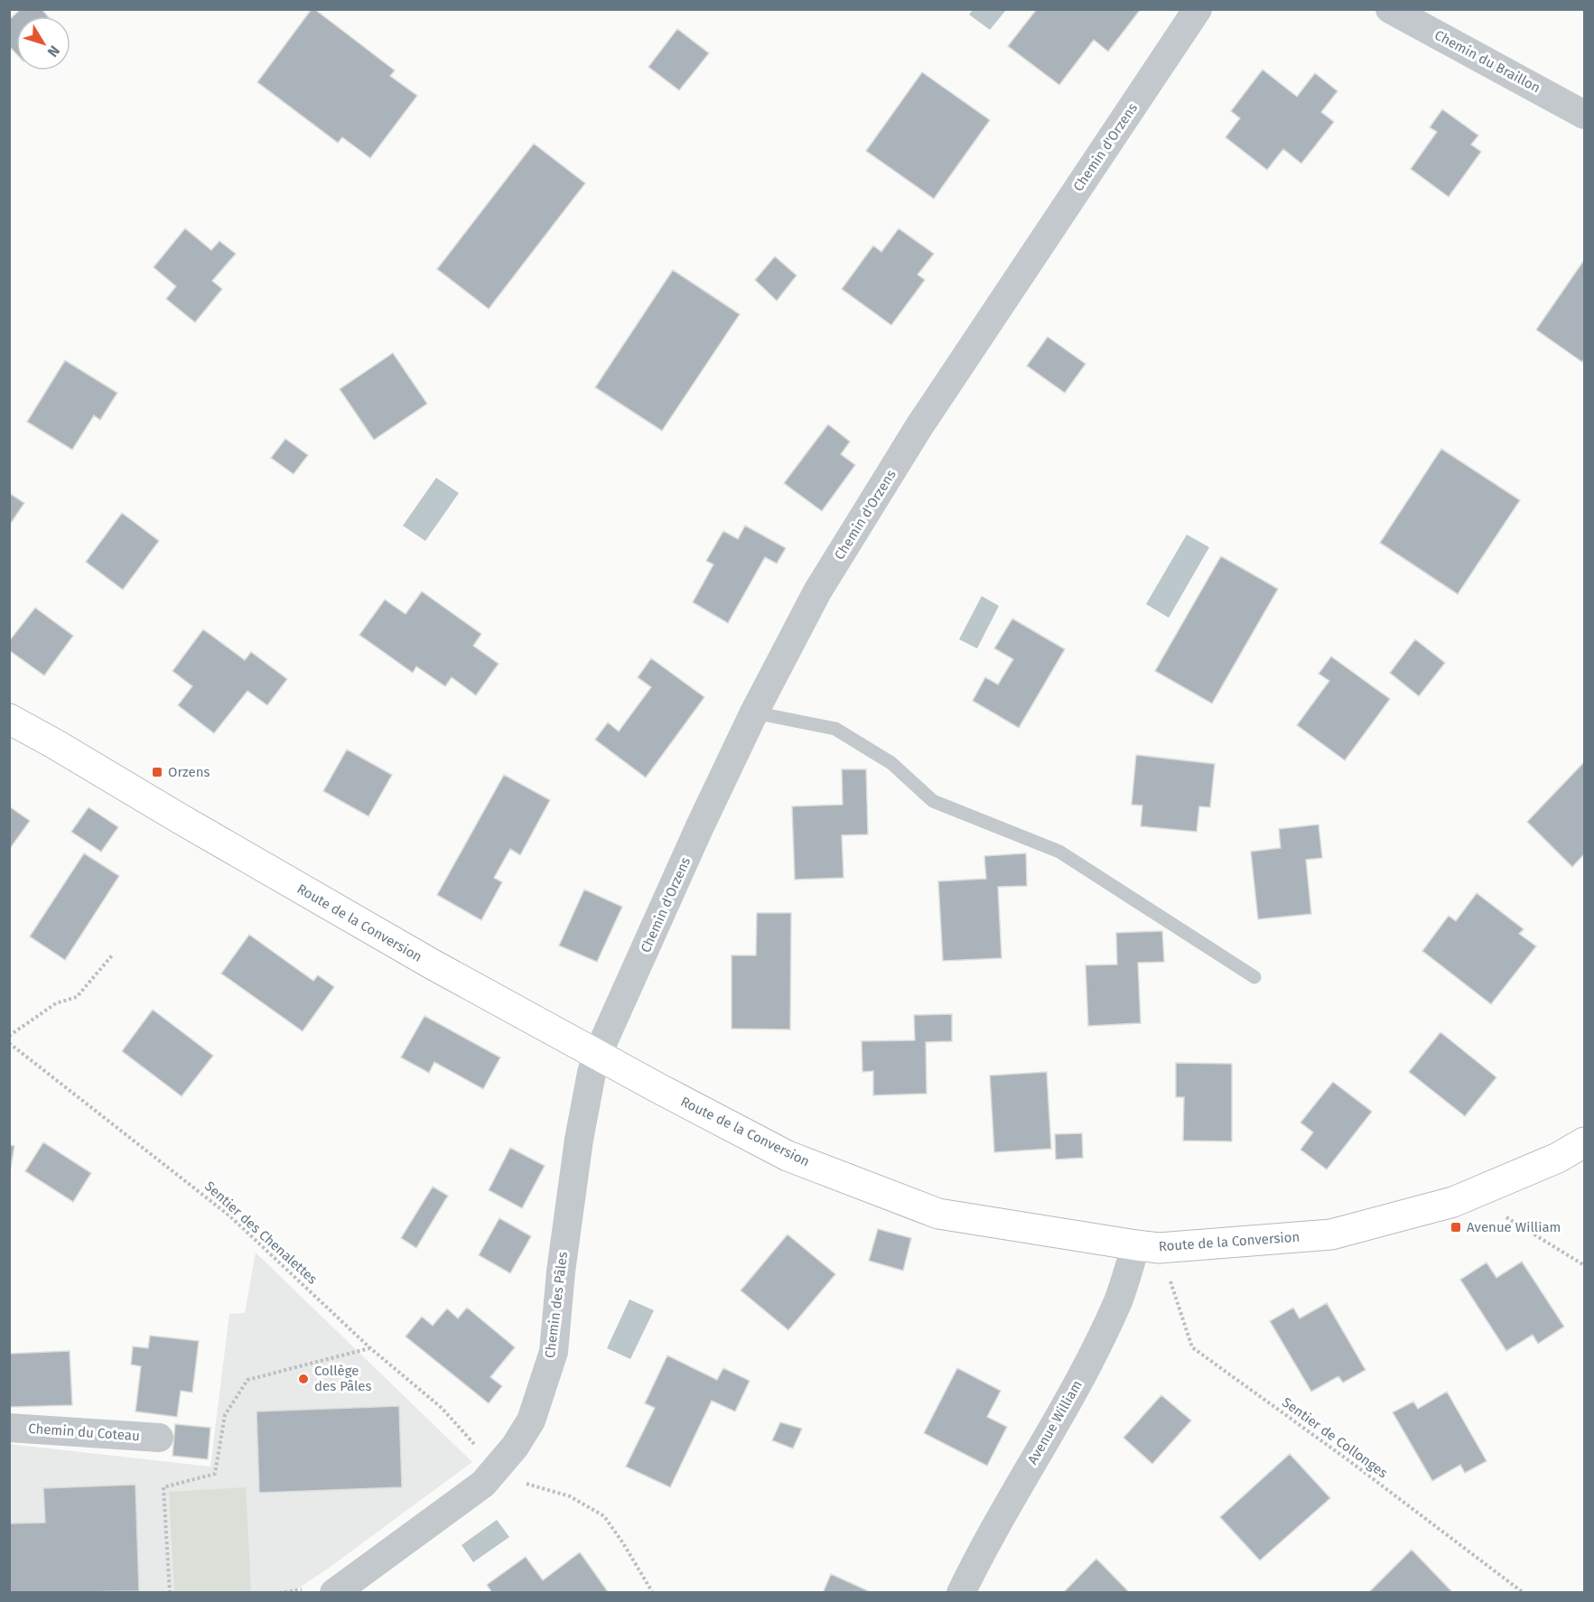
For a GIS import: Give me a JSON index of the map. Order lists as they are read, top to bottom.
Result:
{
  "streets": {
    "main road": ["Route de la Conversion"],
    "street": [
      "Chemin du Braillon",
      "Chemin d'Orzens",
      "Chemin des Pâles",
      "Avenue William",
      "Chemin du Coteau"
    ],
    "path": ["Sentier des Chenalettes", "Sentier de Collonges"]
  },
  "crossings": [
    ["Chemin d'Orzens", "Route de la Conversion"],
    ["Chemin d'Orzens", "Chemin des Pâles"],
    ["Route de la Conversion", "Chemin des Pâles"],
    ["Route de la Conversion", "Avenue William"]
  ],
  "places": {
    "transit": ["Orzens", "Avenue William"],
    "other": ["Collège des Pâles"]
  },
  "north": "bottom right"
}
